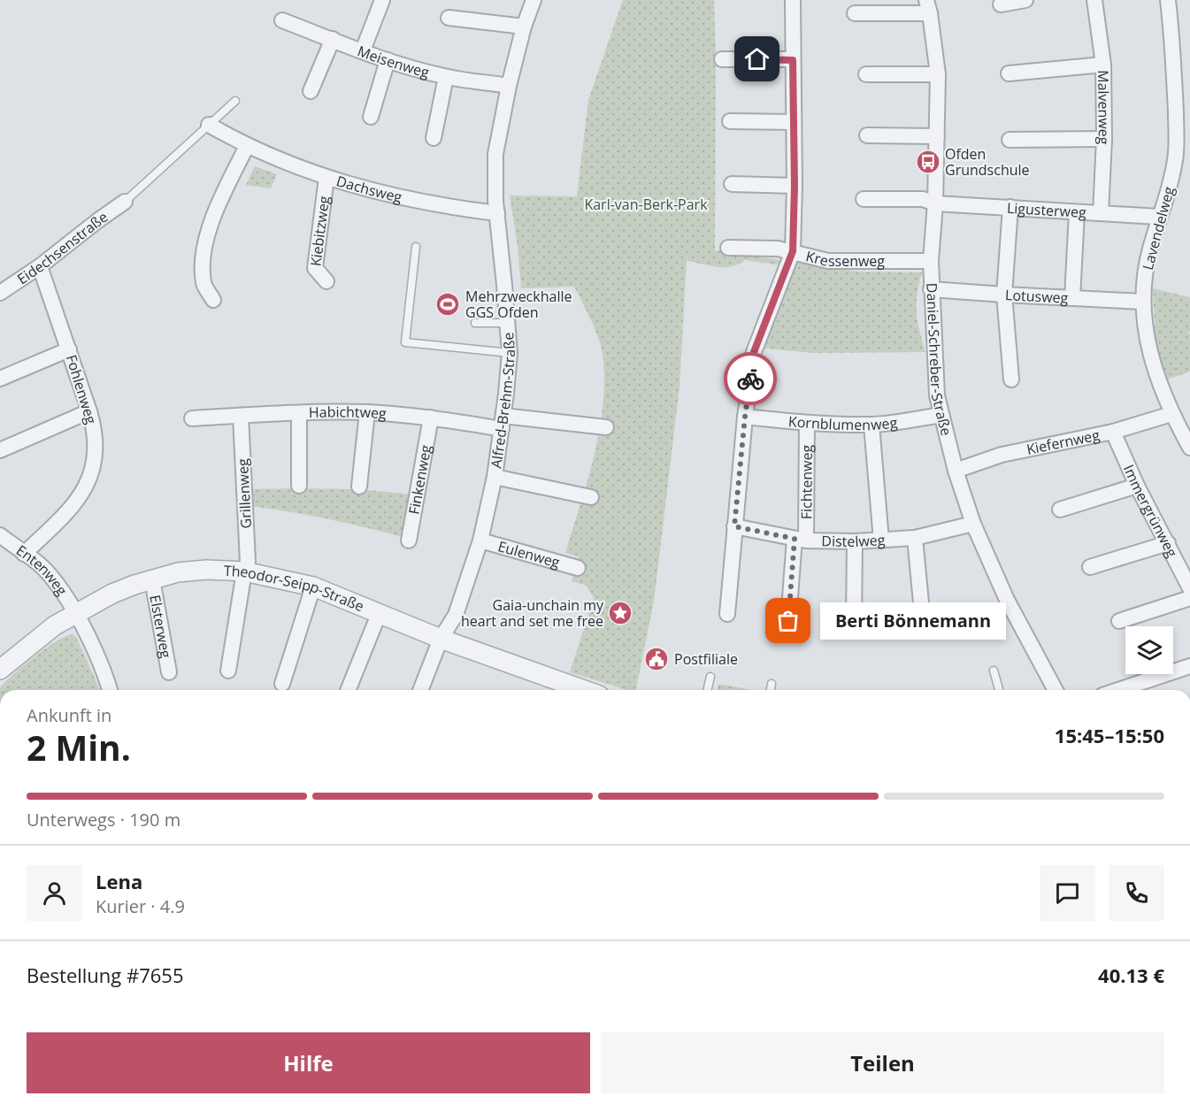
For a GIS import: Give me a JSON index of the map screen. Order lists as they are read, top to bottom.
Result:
{
  "streets": {
    "street": [
      "Meisenweg",
      "Malvenweg",
      "Dachsweg",
      "Ligusterweg",
      "Lavendelweg",
      "Kiebitzweg",
      "Eidechsenstraße",
      "Kressenweg",
      "Lotusweg",
      "Daniel-Schreber-Straße",
      "Fohlenweg",
      "Alfred-Brehm-Straße",
      "Habichtweg",
      "Kornblumenweg",
      "Kiefernweg",
      "Finkenweg",
      "Fichtenweg",
      "Grillenweg",
      "Immergrünweg",
      "Distelweg",
      "Eulenweg",
      "Entenweg",
      "Theodor-Seipp-Straße",
      "Elsterweg"
    ]
  },
  "crossings": [
    ["Meisenweg", "Alfred-Brehm-Straße"],
    ["Malvenweg", "Ligusterweg"],
    ["Dachsweg", "Kiebitzweg"],
    ["Dachsweg", "Alfred-Brehm-Straße"],
    ["Ligusterweg", "Lavendelweg"],
    ["Ligusterweg", "Daniel-Schreber-Straße"],
    ["Lavendelweg", "Lotusweg"],
    ["Lavendelweg", "Kiefernweg"],
    ["Eidechsenstraße", "Fohlenweg"],
    ["Kressenweg", "Daniel-Schreber-Straße"],
    ["Lotusweg", "Daniel-Schreber-Straße"],
    ["Daniel-Schreber-Straße", "Kornblumenweg"],
    ["Daniel-Schreber-Straße", "Kiefernweg"],
    ["Daniel-Schreber-Straße", "Distelweg"],
    ["Fohlenweg", "Entenweg"],
    ["Alfred-Brehm-Straße", "Habichtweg"],
    ["Alfred-Brehm-Straße", "Eulenweg"],
    ["Alfred-Brehm-Straße", "Theodor-Seipp-Straße"],
    ["Habichtweg", "Finkenweg"],
    ["Habichtweg", "Grillenweg"],
    ["Kornblumenweg", "Fichtenweg"],
    ["Kiefernweg", "Immergrünweg"],
    ["Fichtenweg", "Distelweg"],
    ["Grillenweg", "Theodor-Seipp-Straße"],
    ["Entenweg", "Theodor-Seipp-Straße"],
    ["Theodor-Seipp-Straße", "Elsterweg"]
  ],
  "parks": ["Karl-van-Berk-Park"],
  "places": {
    "bus stop": ["Ofden Grundschule"],
    "sports": ["Mehrzweckhalle GGS Ofden"],
    "place": ["Gaia-unchain my heart and set me free"],
    "other": ["Berti Bönnemann"],
    "public building": ["Postfiliale"]
  },
  "page": {
    "bubble": "Berti Bönnemann",
    "heading": ["2 Min.", "Ankunft in", "15:45–15:50"],
    "panel": [
      "Lena",
      "Kurier · 4.9",
      "Bestellung #7655",
      "40.13 €"
    ],
    "bar": "Unterwegs · 190 m",
    "buttons": ["Hilfe", "Teilen"]
  }
}
